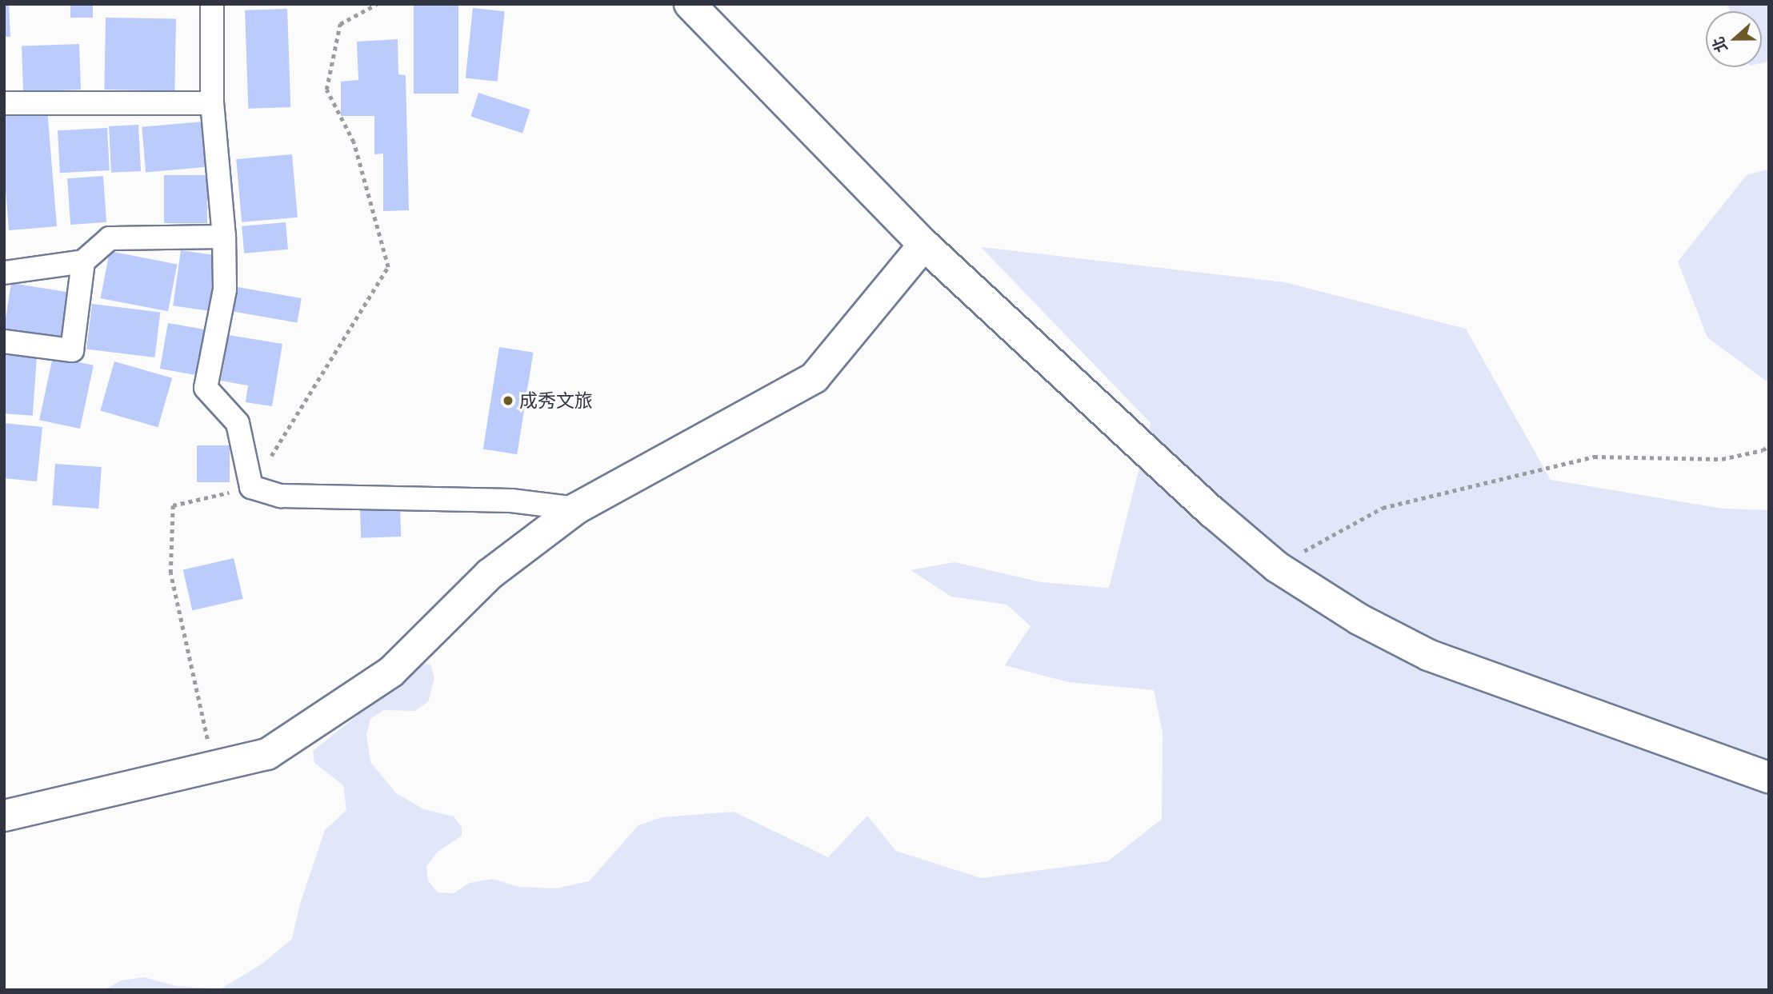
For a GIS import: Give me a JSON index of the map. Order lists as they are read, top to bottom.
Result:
{
  "places": ["成秀文旅"],
  "north": "left"
}
